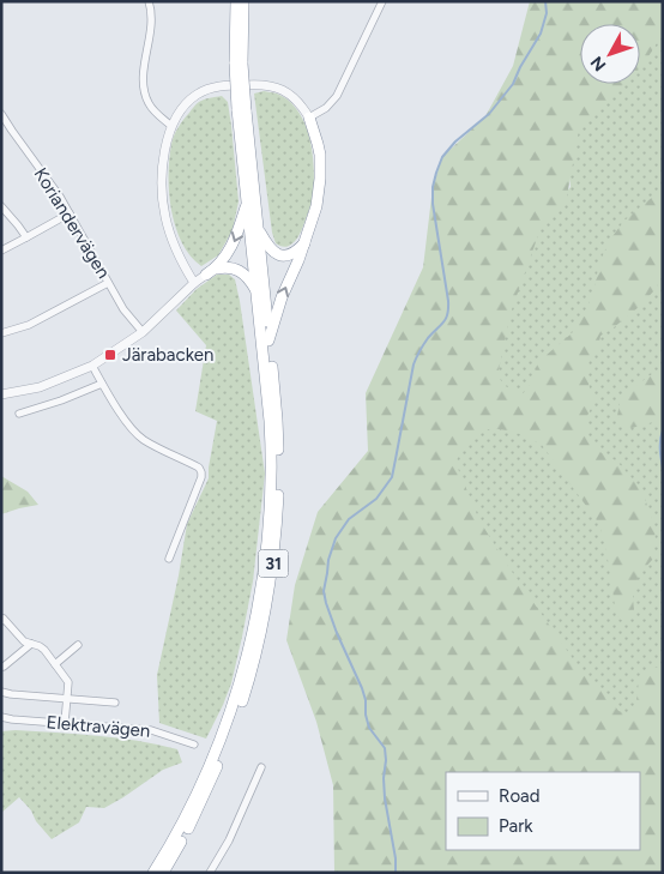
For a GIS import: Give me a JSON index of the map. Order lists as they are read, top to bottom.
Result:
{
  "streets": {
    "highway": ["31"],
    "street": ["Koriandervägen", "Elektravägen"]
  },
  "places": {
    "transit": ["Järabacken"]
  },
  "legend": ["Road", "Park"],
  "north": "bottom left"
}
